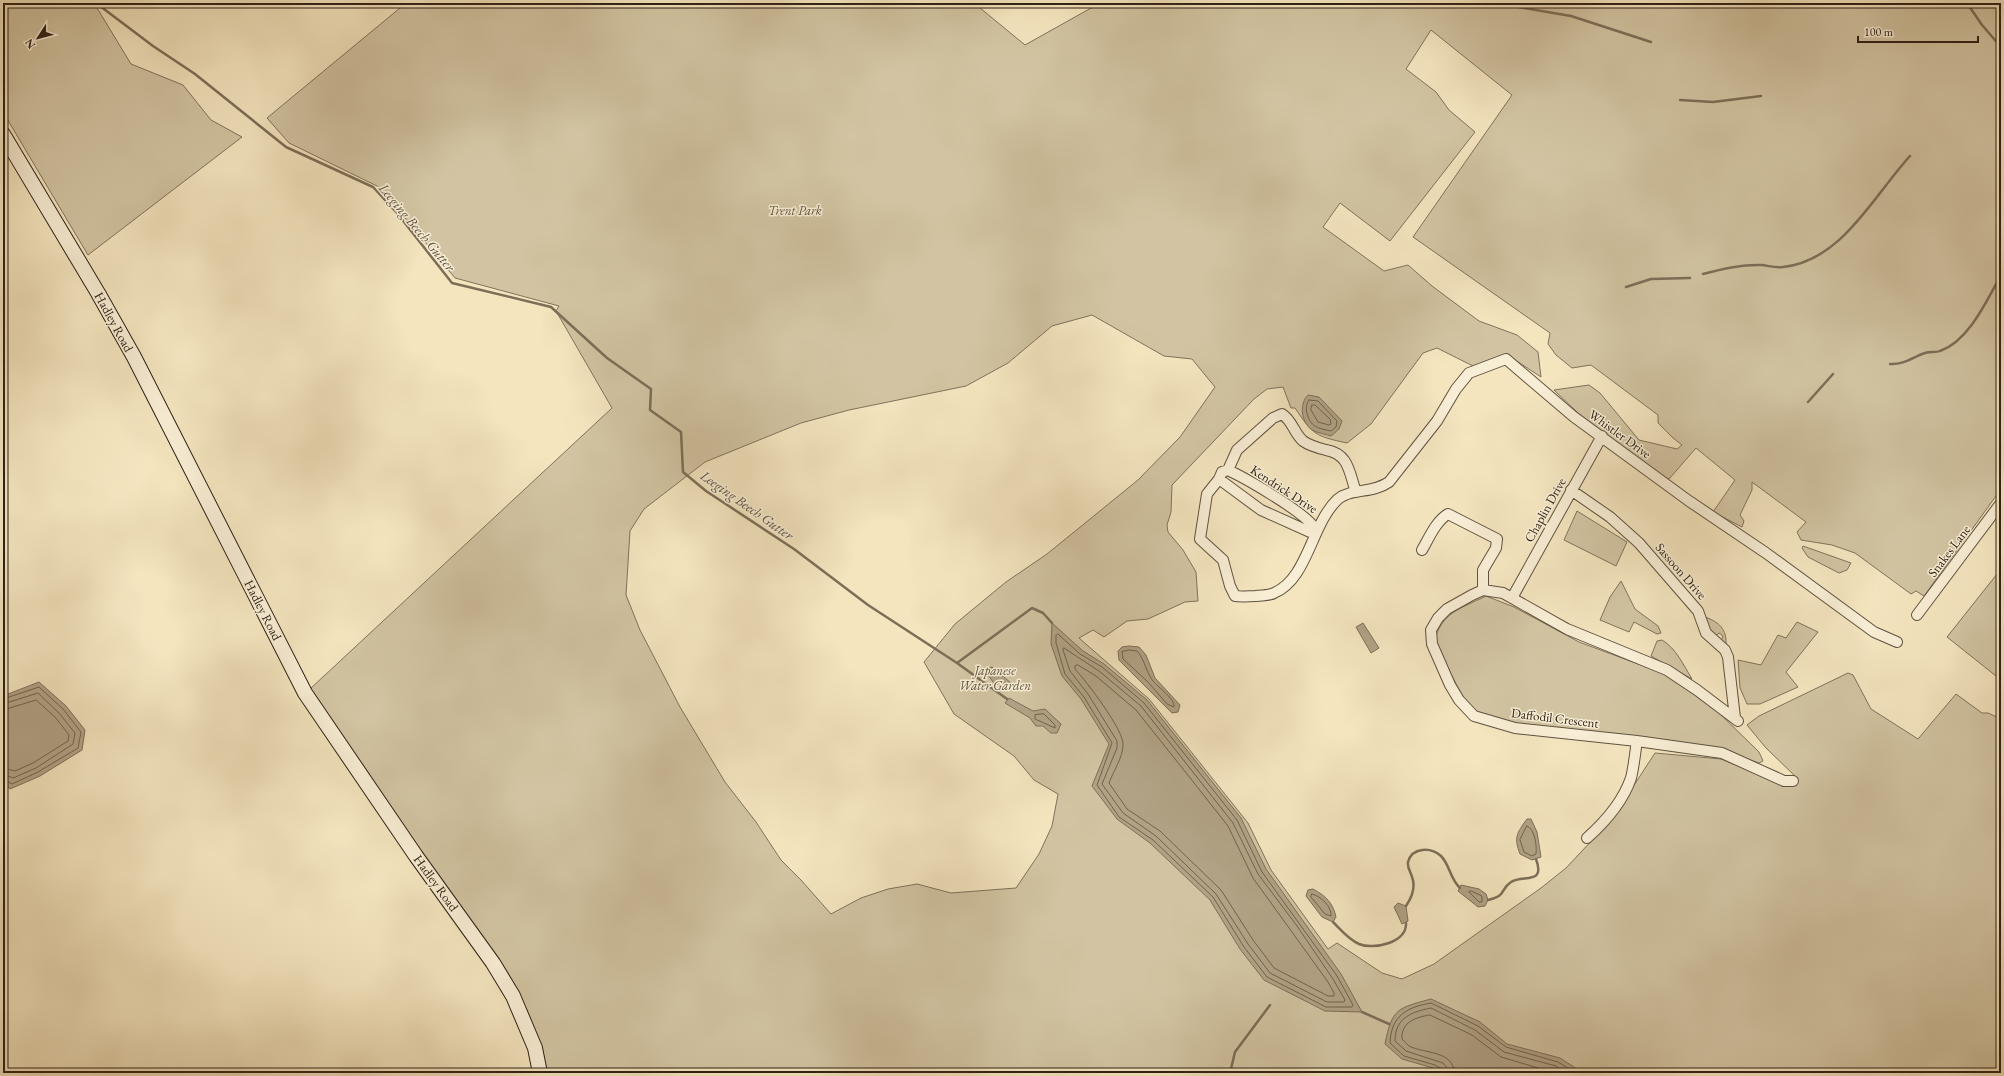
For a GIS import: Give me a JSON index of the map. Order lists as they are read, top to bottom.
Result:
{
  "streets": {
    "street": [
      "Hadley Road",
      "Whistler Drive",
      "Kendrick Drive",
      "Chaplin Drive",
      "Snakes Lane",
      "Sassoon Drive",
      "Daffodil Crescent"
    ]
  },
  "crossings": [
    ["Whistler Drive", "Chaplin Drive"],
    ["Chaplin Drive", "Sassoon Drive"]
  ],
  "water": ["Leeging Beech Gutter"],
  "parks": ["Trent Park", "Japanese Water Garden"],
  "scale_bar": "100 m",
  "north": "bottom left"
}
